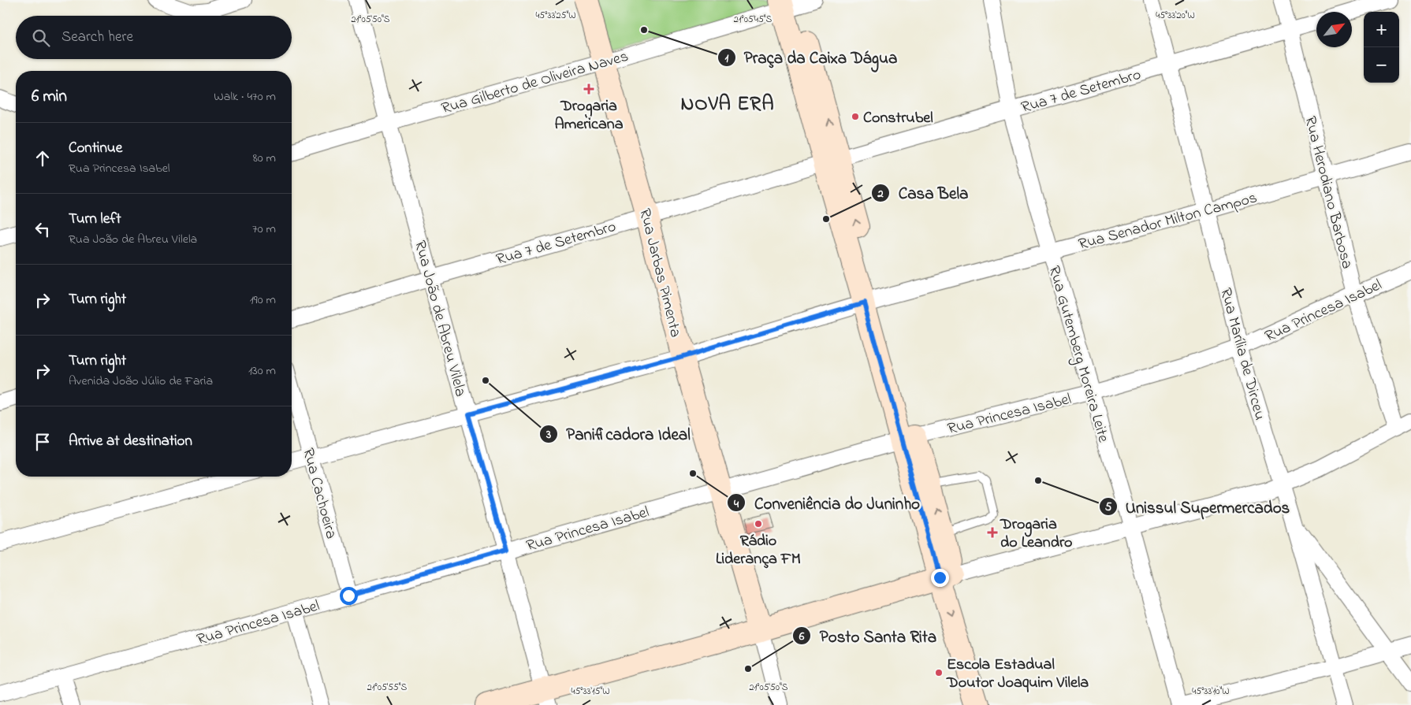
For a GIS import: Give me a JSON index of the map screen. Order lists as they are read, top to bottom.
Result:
{
  "streets": {
    "main road": ["Rua Jarbas Pimenta"],
    "street": [
      "Rua Gilberto de Oliveira Naves",
      "Rua 7 de Setembro",
      "Rua Herodiano Barbosa",
      "Rua Senador Milton Campos",
      "Rua Princesa Isabel",
      "Rua João de Abreu Vilela",
      "Rua Gutemberg Moreira Leite",
      "Rua Marília de Dirceu",
      "Rua Cachoeira"
    ]
  },
  "crossings": [
    ["Rua Gilberto de Oliveira Naves", "Rua Jarbas Pimenta"],
    ["Rua Gilberto de Oliveira Naves", "Rua João de Abreu Vilela"],
    ["Rua 7 de Setembro", "Rua Herodiano Barbosa"],
    ["Rua 7 de Setembro", "Rua Jarbas Pimenta"],
    ["Rua 7 de Setembro", "Rua João de Abreu Vilela"],
    ["Rua 7 de Setembro", "Rua Gutemberg Moreira Leite"],
    ["Rua 7 de Setembro", "Rua Marília de Dirceu"],
    ["Rua Herodiano Barbosa", "Rua Senador Milton Campos"],
    ["Rua Herodiano Barbosa", "Rua Princesa Isabel"],
    ["Rua Senador Milton Campos", "Rua Jarbas Pimenta"],
    ["Rua Senador Milton Campos", "Rua João de Abreu Vilela"],
    ["Rua Senador Milton Campos", "Rua Gutemberg Moreira Leite"],
    ["Rua Senador Milton Campos", "Rua Marília de Dirceu"],
    ["Rua Senador Milton Campos", "Rua Cachoeira"],
    ["Rua Jarbas Pimenta", "Rua Princesa Isabel"],
    ["Rua Princesa Isabel", "Rua João de Abreu Vilela"],
    ["Rua Princesa Isabel", "Rua Gutemberg Moreira Leite"],
    ["Rua Princesa Isabel", "Rua Marília de Dirceu"],
    ["Rua Princesa Isabel", "Rua Cachoeira"]
  ],
  "districts": ["NOVA ERA"],
  "places": {
    "other": [
      "Praça da Caixa Dágua",
      "Construbel",
      "Casa Bela",
      "Panificadora Ideal",
      "Conveniência do Juninho",
      "Unissul Supermercados",
      "Rádio Liderança FM",
      "Posto Santa Rita",
      "Escola Estadual Doutor Joaquim Vilela"
    ],
    "health": ["Drogaria Americana", "Drogaria do Leandro"]
  },
  "north": "top right",
  "page": {
    "map_buttons": ["+", "−"],
    "search": "Search here",
    "heading": ["6 min", "Walk · 470 m"],
    "list": [
      ["Continue", "Rua Princesa Isabel", "80 m"],
      ["Turn left", "Rua João de Abreu Vilela", "70 m"],
      ["Turn right", "190 m"],
      ["Turn right", "Avenida João Júlio de Faria", "130 m"],
      "Arrive at destination"
    ]
  },
  "coordinates": [
    "45°33'25\"W",
    "45°33'20\"W",
    "21°05'50\"S",
    "21°05'45\"S",
    "21°05'55\"S",
    "45°33'15\"W",
    "45°33'10\"W"
  ]
}
